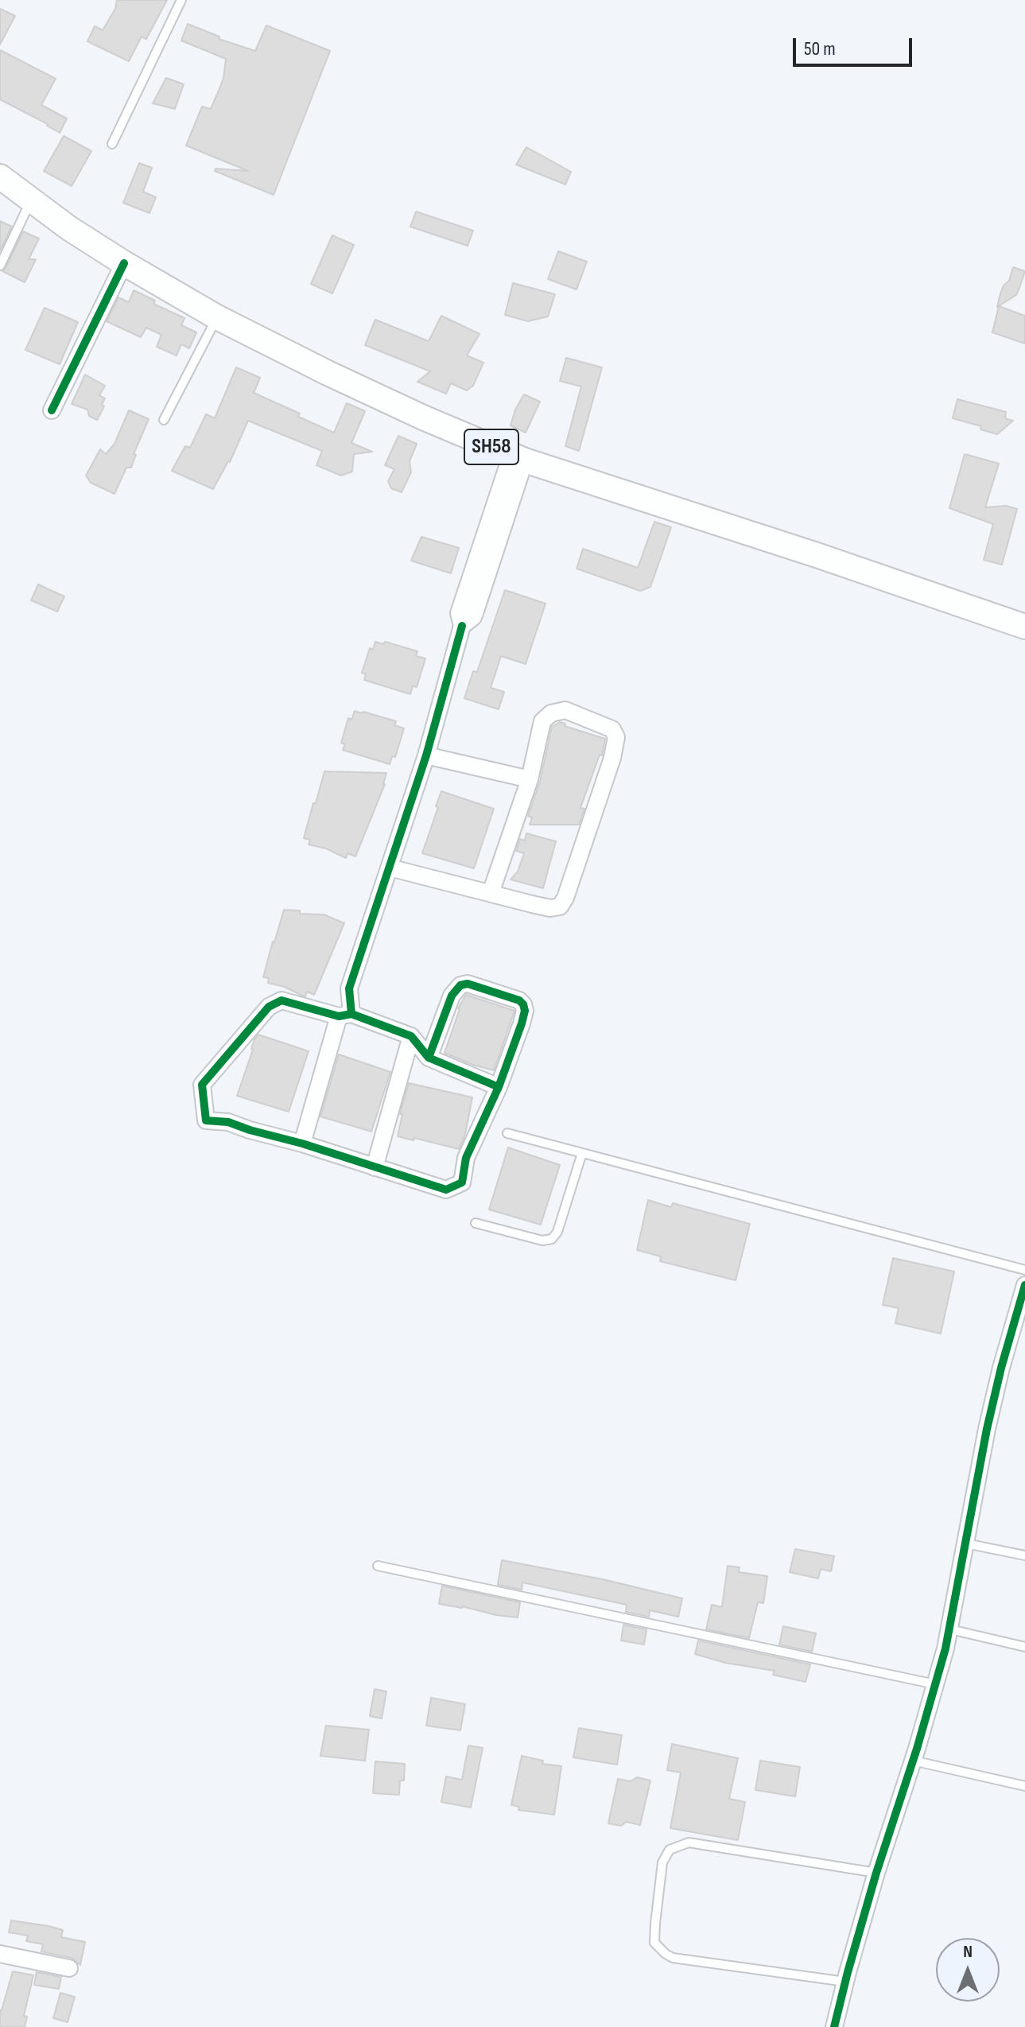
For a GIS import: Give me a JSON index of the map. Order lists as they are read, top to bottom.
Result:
{
  "streets": {
    "main road": ["SH58"]
  },
  "scale_bar": "50 m",
  "north": "top"
}
